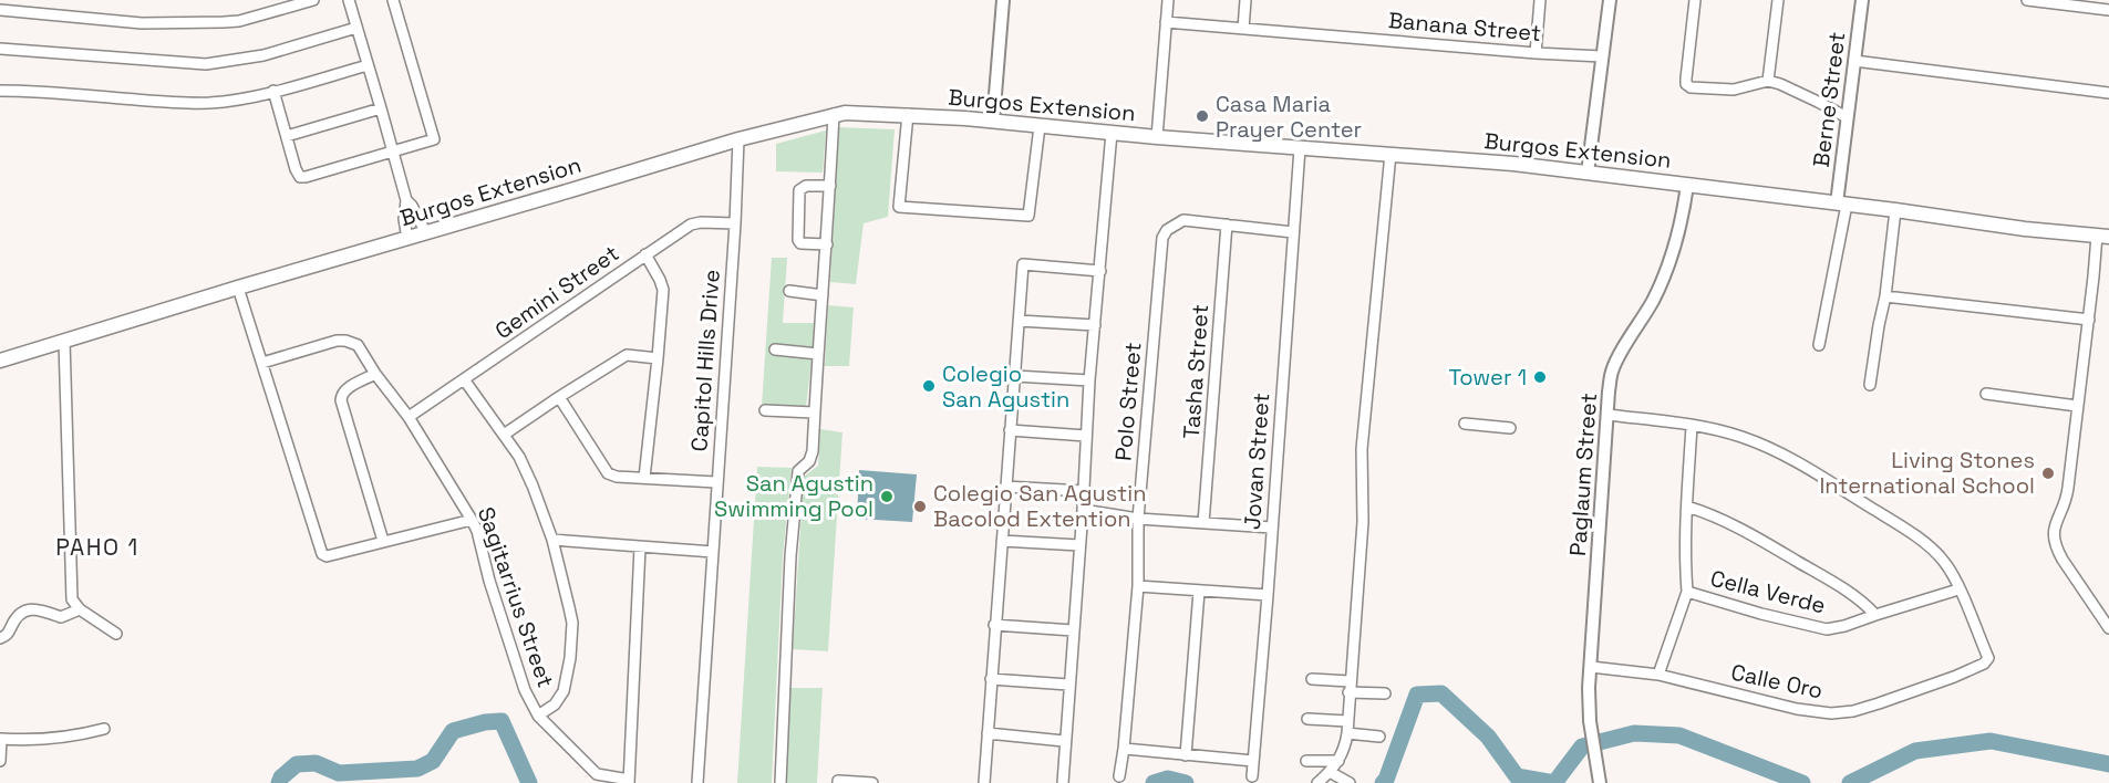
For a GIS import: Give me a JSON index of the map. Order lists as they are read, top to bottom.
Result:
{
  "streets": {
    "main road": ["Burgos Extension"],
    "street": [
      "Banana Street",
      "Berne Street",
      "Gemini Street",
      "Capitol Hills Drive",
      "Tasha Street",
      "Polo Street",
      "Jovan Street",
      "Paglaum Street",
      "Cella Verde",
      "Sagitarrius Street",
      "Calle Oro"
    ]
  },
  "crossings": [
    ["Berne Street", "Burgos Extension"],
    ["Burgos Extension", "Capitol Hills Drive"],
    ["Burgos Extension", "Jovan Street"],
    ["Burgos Extension", "Paglaum Street"],
    ["Gemini Street", "Capitol Hills Drive"],
    ["Gemini Street", "Sagitarrius Street"],
    ["Tasha Street", "Polo Street"],
    ["Paglaum Street", "Calle Oro"],
    ["Cella Verde", "Calle Oro"]
  ],
  "districts": ["PAHO 1"],
  "places": [
    "Casa Maria Prayer Center",
    "Tower 1",
    "Colegio San Agustin",
    "Living Stones International School",
    "San Agustin Swimming Pool",
    "Colegio San Agustin Bacolod Extention"
  ]
}
